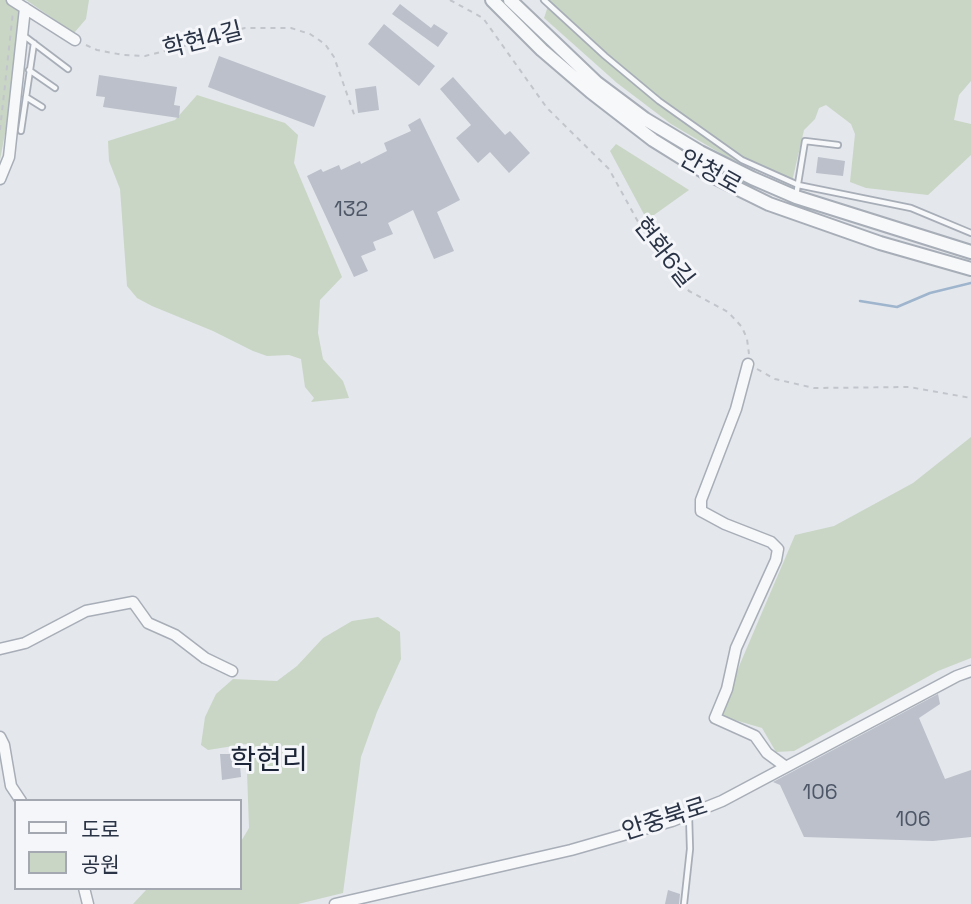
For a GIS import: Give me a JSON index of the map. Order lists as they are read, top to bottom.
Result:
{
  "streets": {
    "street": ["안청로", "안중북로"],
    "path": ["학현4길", "현화6길"]
  },
  "districts": ["학현리"],
  "house_numbers": ["132", "106", "106"],
  "legend": ["도로", "공원"]
}
